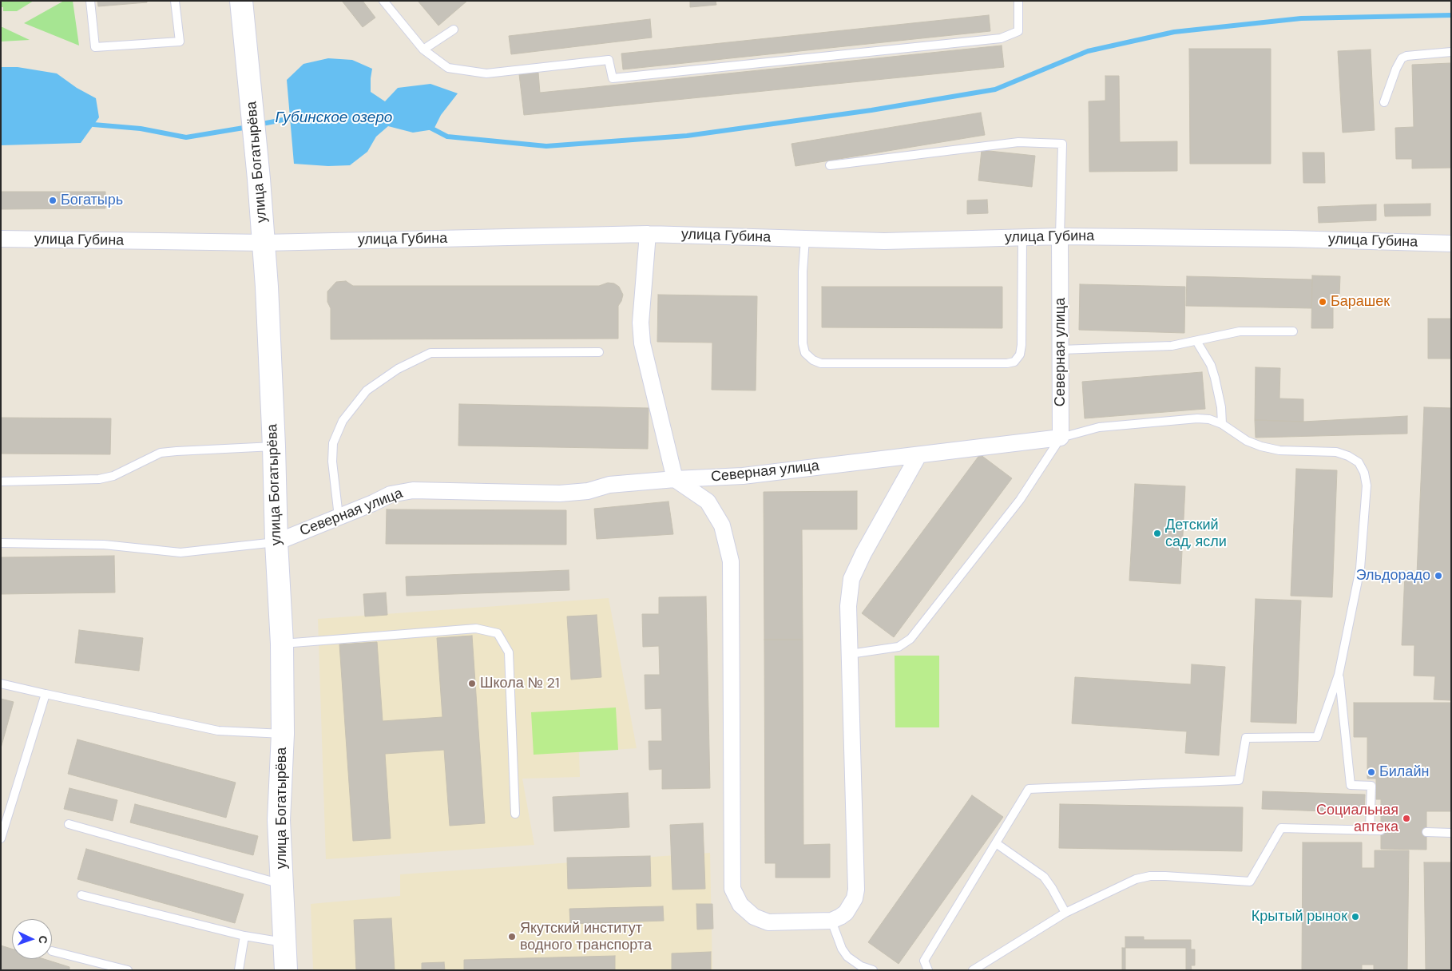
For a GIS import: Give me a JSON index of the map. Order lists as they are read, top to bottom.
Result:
{
  "streets": {
    "main road": ["улица Богатырёва"],
    "street": ["улица Губина", "Северная улица"]
  },
  "crossings": [
    ["улица Богатырёва", "улица Губина"],
    ["улица Богатырёва", "Северная улица"],
    ["улица Губина", "Северная улица"]
  ],
  "water": ["Губинское озеро"],
  "places": [
    "Богатырь",
    "Барашек",
    "Детский сад, ясли",
    "Эльдорадо",
    "Школа № 21",
    "Билайн",
    "Социальная аптека",
    "Крытый рынок",
    "Якутский институт водного транспорта"
  ],
  "north": "right"
}
